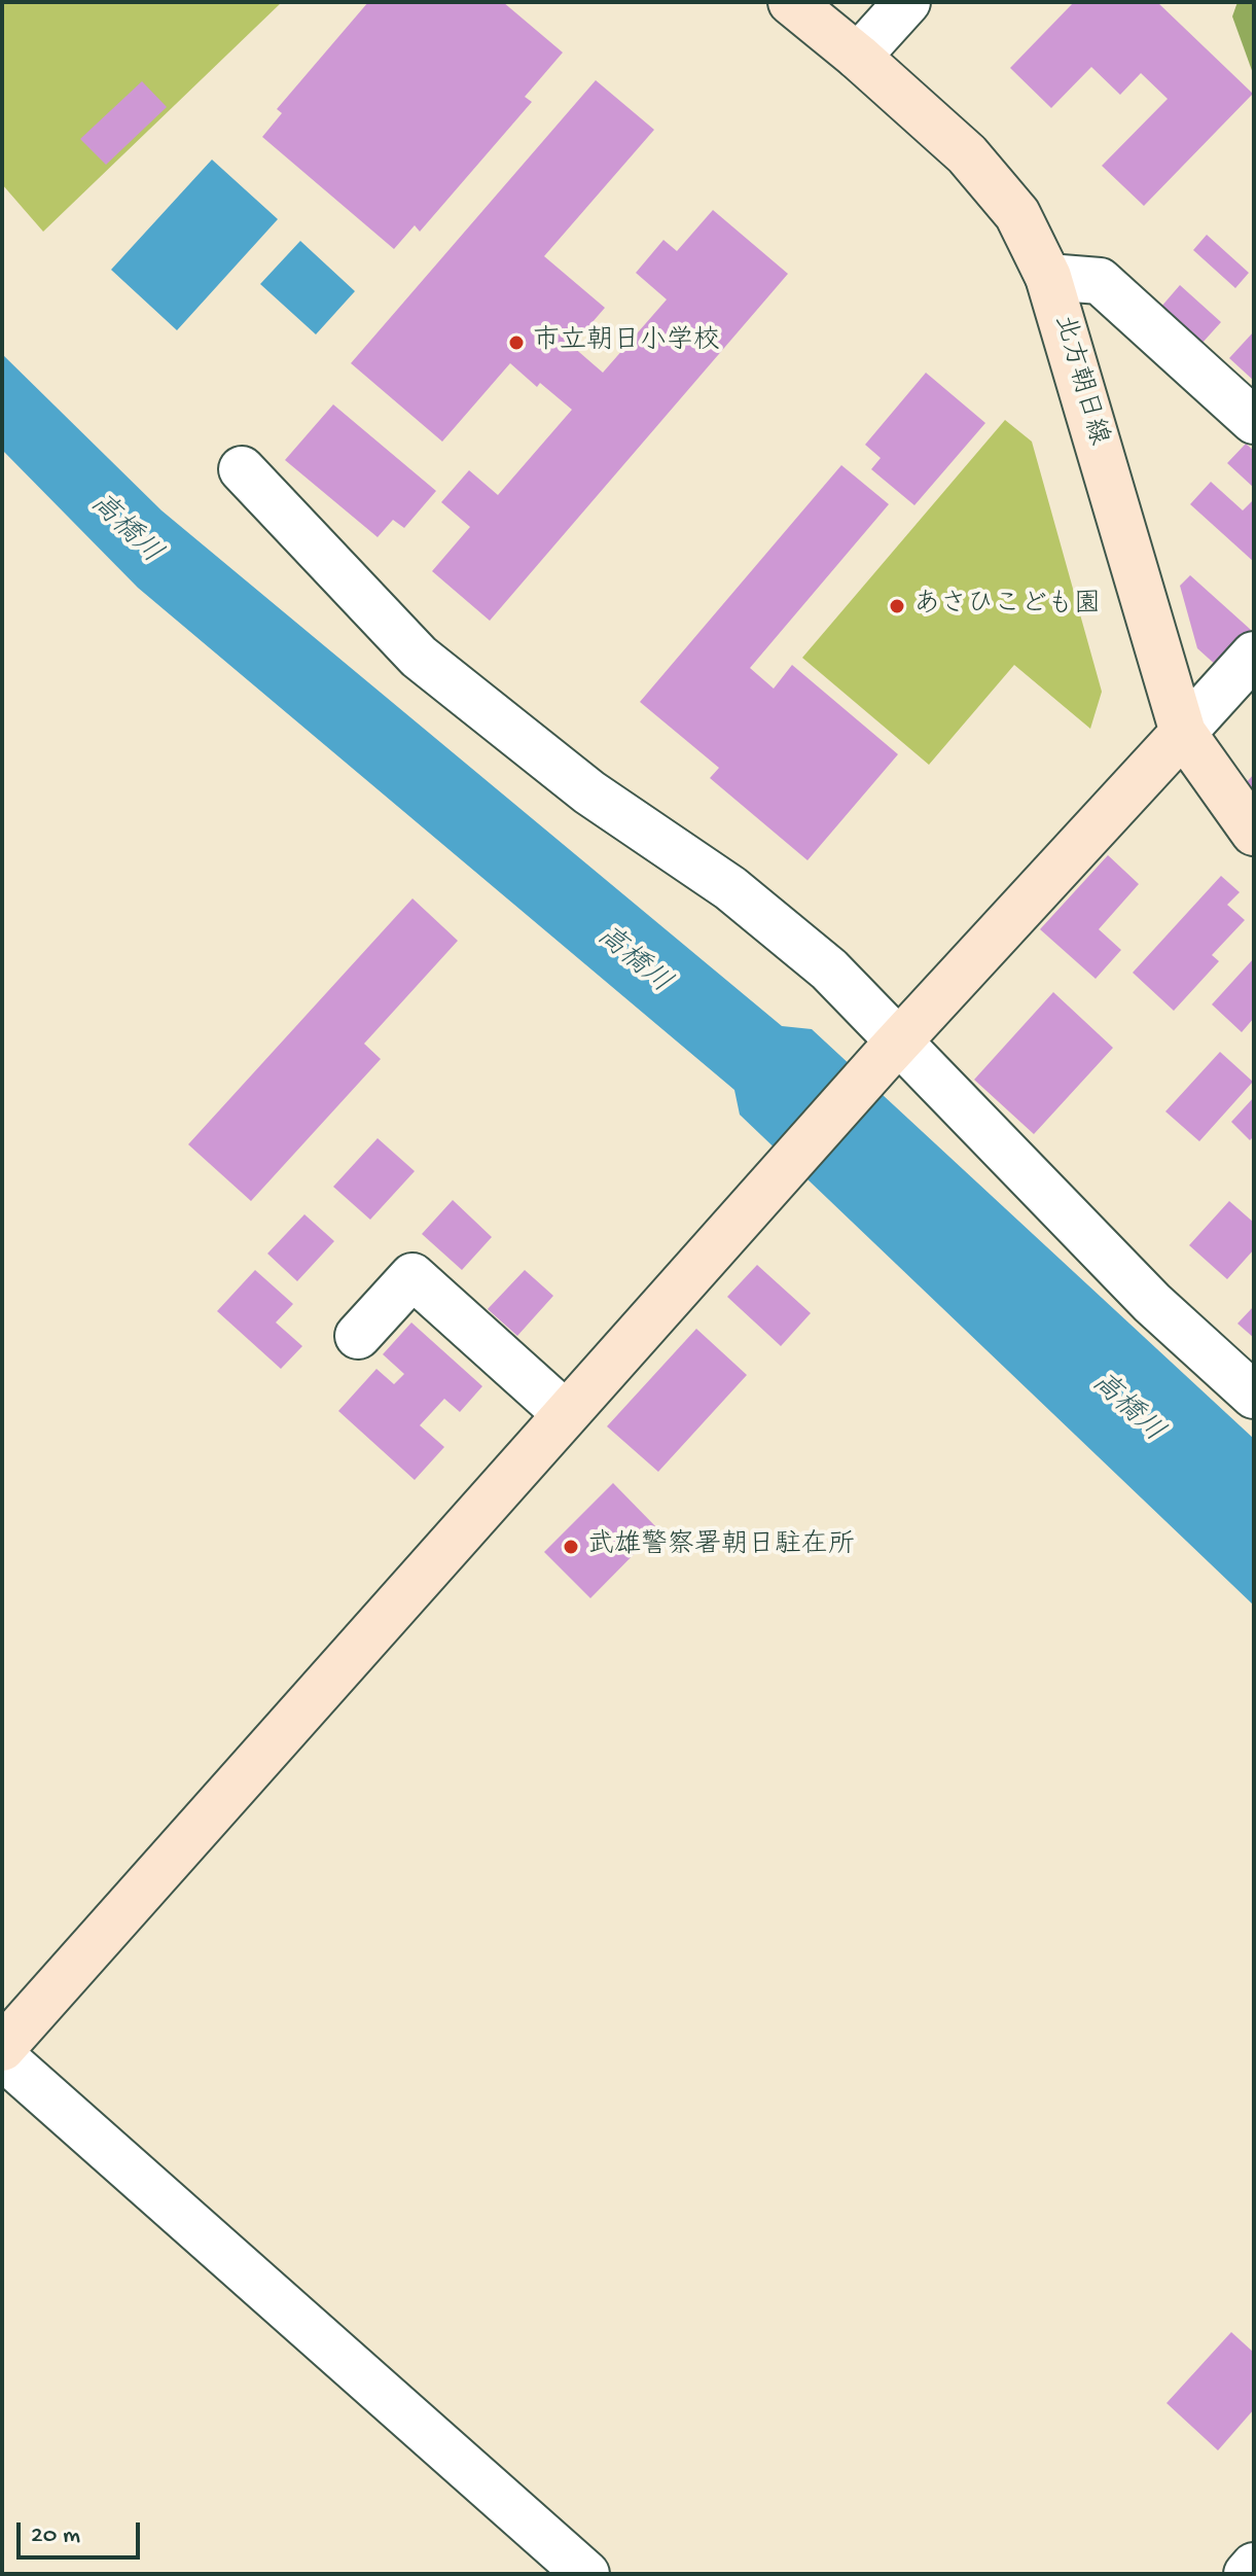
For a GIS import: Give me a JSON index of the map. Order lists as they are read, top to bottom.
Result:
{
  "streets": {
    "street": ["北方朝日線"]
  },
  "water": ["高橋川"],
  "places": ["市立朝日小学校", "あさひこども園", "武雄警察署朝日駐在所"],
  "scale_bar": "20 m"
}
